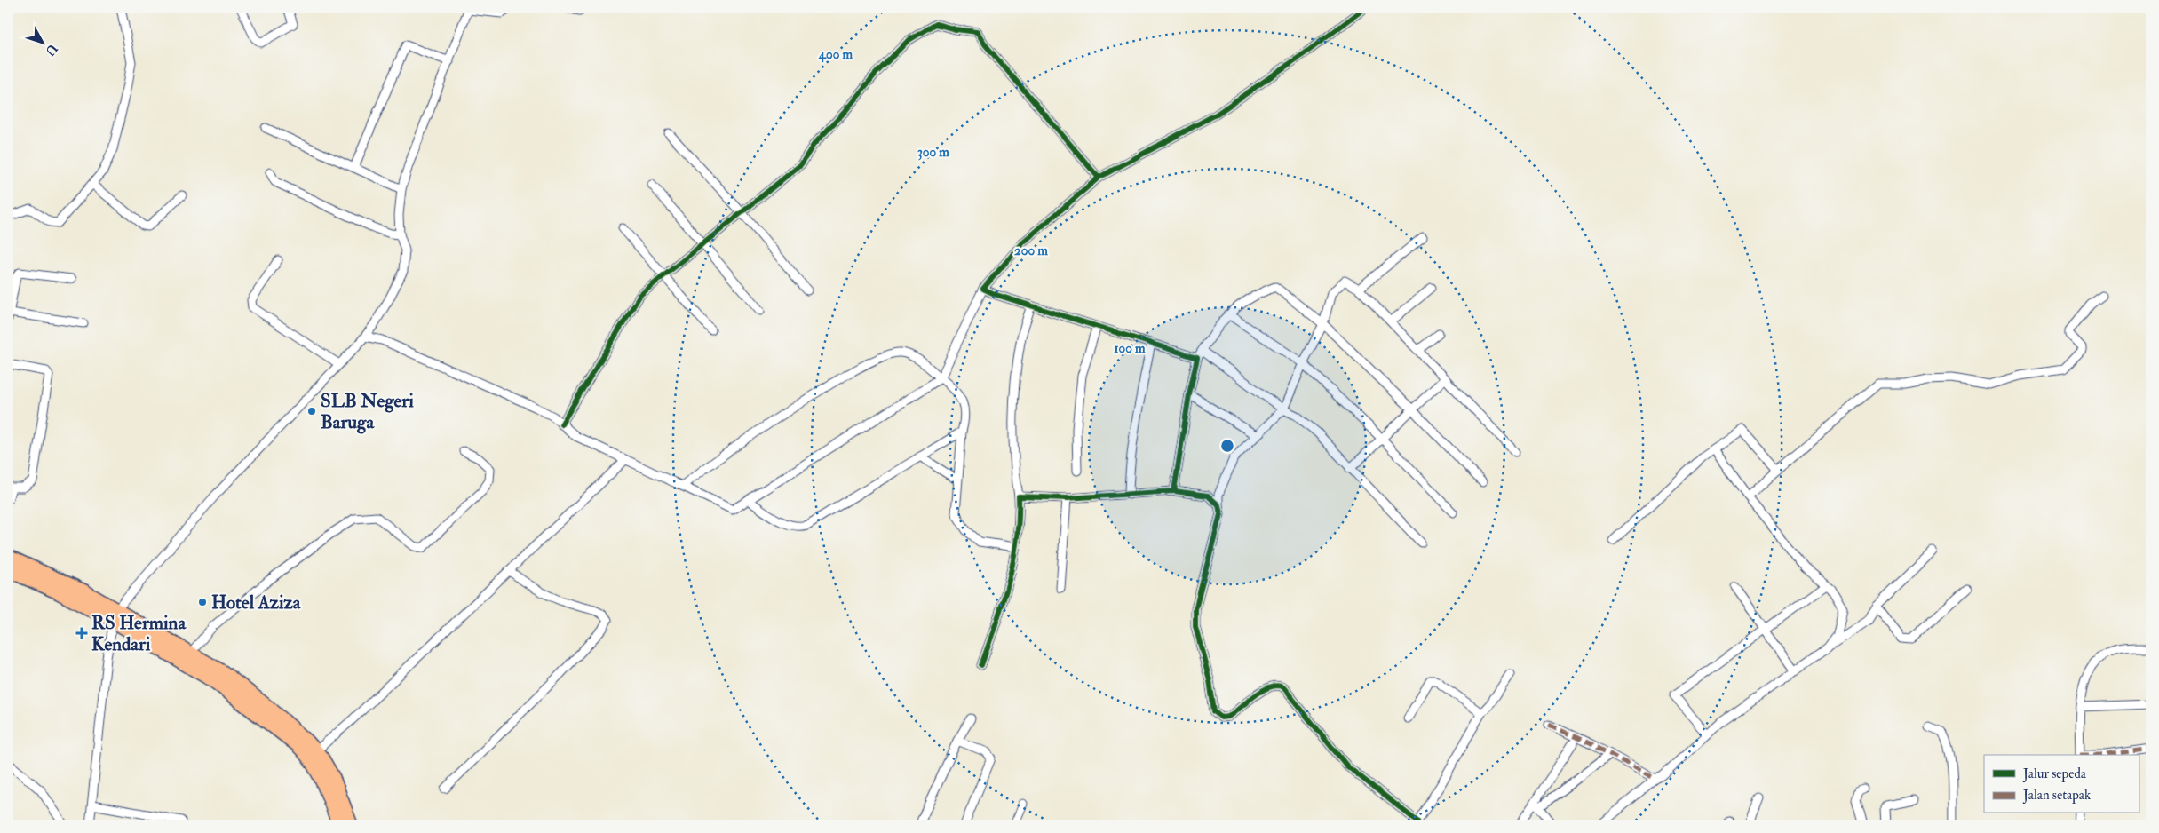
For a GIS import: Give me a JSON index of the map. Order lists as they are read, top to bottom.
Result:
{
  "places": {
    "other": ["SLB Negeri Baruga", "Hotel Aziza"],
    "health": ["RS Hermina Kendari"]
  },
  "legend": ["Jalur sepeda", "Jalan setapak"],
  "north": "bottom right",
  "rings": [
    "400 m",
    "300 m",
    "200 m",
    "100 m"
  ]
}
